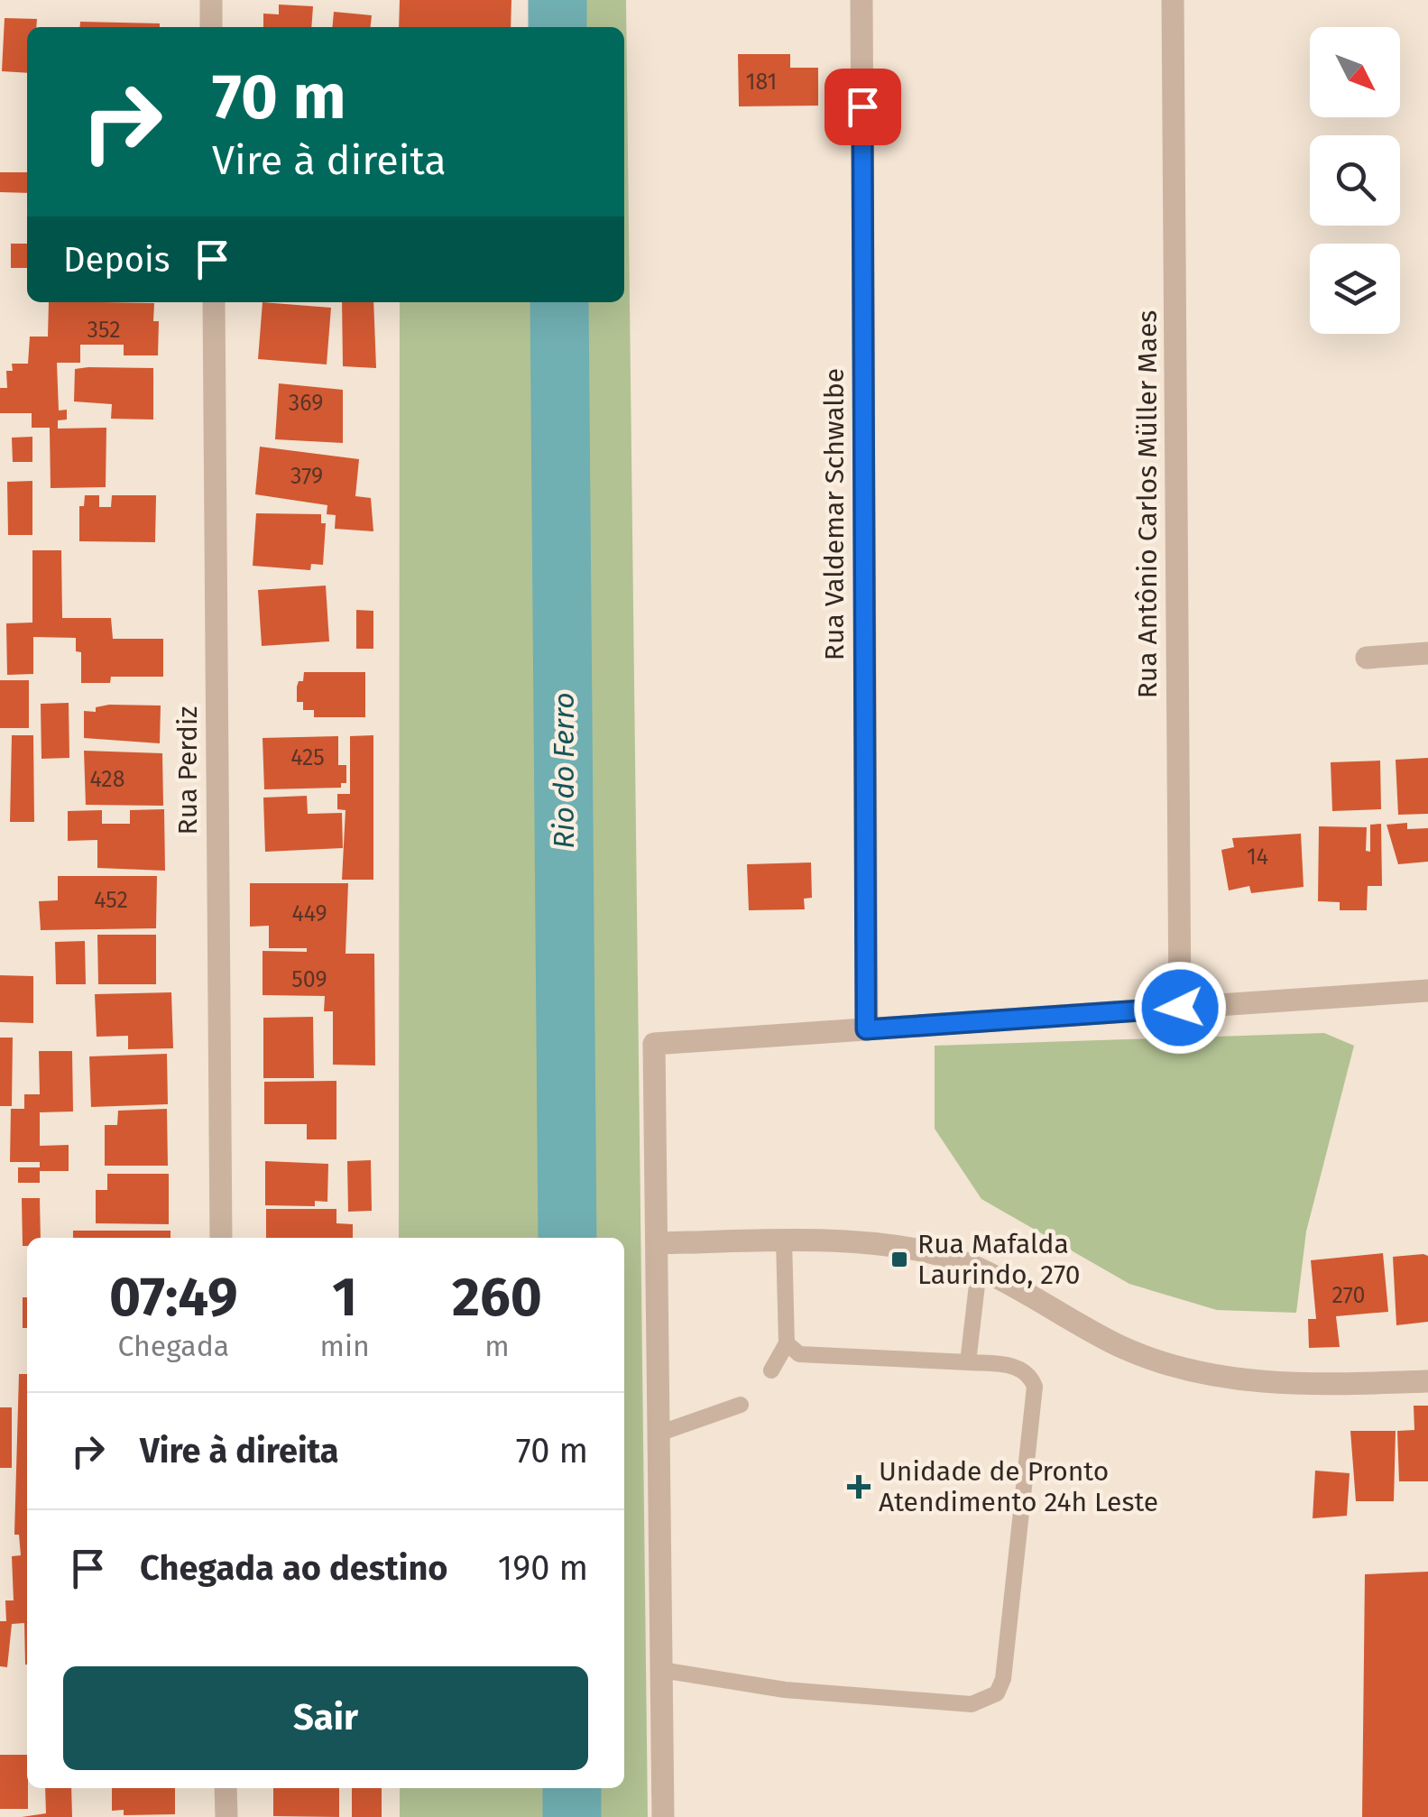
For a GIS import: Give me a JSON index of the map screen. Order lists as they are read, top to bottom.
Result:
{
  "streets": {
    "street": ["Rua Antônio Carlos Müller Maes", "Rua Valdemar Schwalbe", "Rua Perdiz"]
  },
  "water": ["Rio do Ferro"],
  "places": {
    "transit": ["Rua Mafalda Laurindo, 270"],
    "health": ["Unidade de Pronto Atendimento 24h Leste"]
  },
  "house_numbers": [
    "181",
    "352",
    "369",
    "379",
    "425",
    "428",
    "14",
    "452",
    "449",
    "509",
    "270"
  ],
  "north": "bottom right",
  "page": {
    "turn": ["70 m", "Vire à direita"],
    "then": "Depois",
    "eta": [
      "07:49",
      "Chegada",
      "1",
      "min",
      "260",
      "m"
    ],
    "list": [
      {
        "name": "Vire à direita",
        "value": "70 m"
      },
      {
        "name": "Chegada ao destino",
        "value": "190 m"
      }
    ],
    "buttons": "Sair"
  }
}
